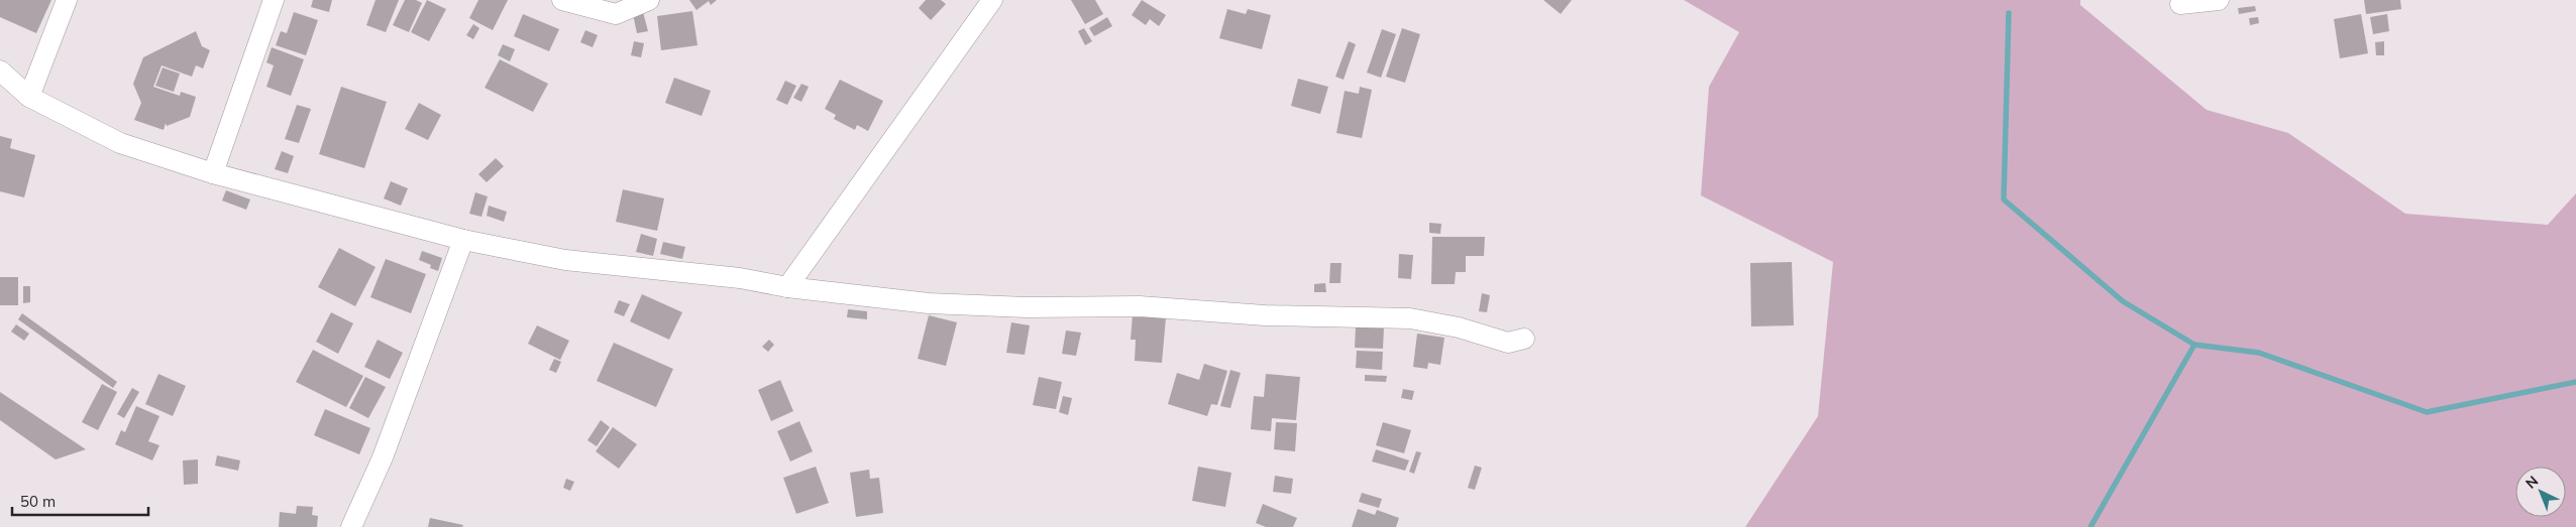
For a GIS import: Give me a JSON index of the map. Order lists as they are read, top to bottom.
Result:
{
  "scale_bar": "50 m",
  "north": "top left"
}
